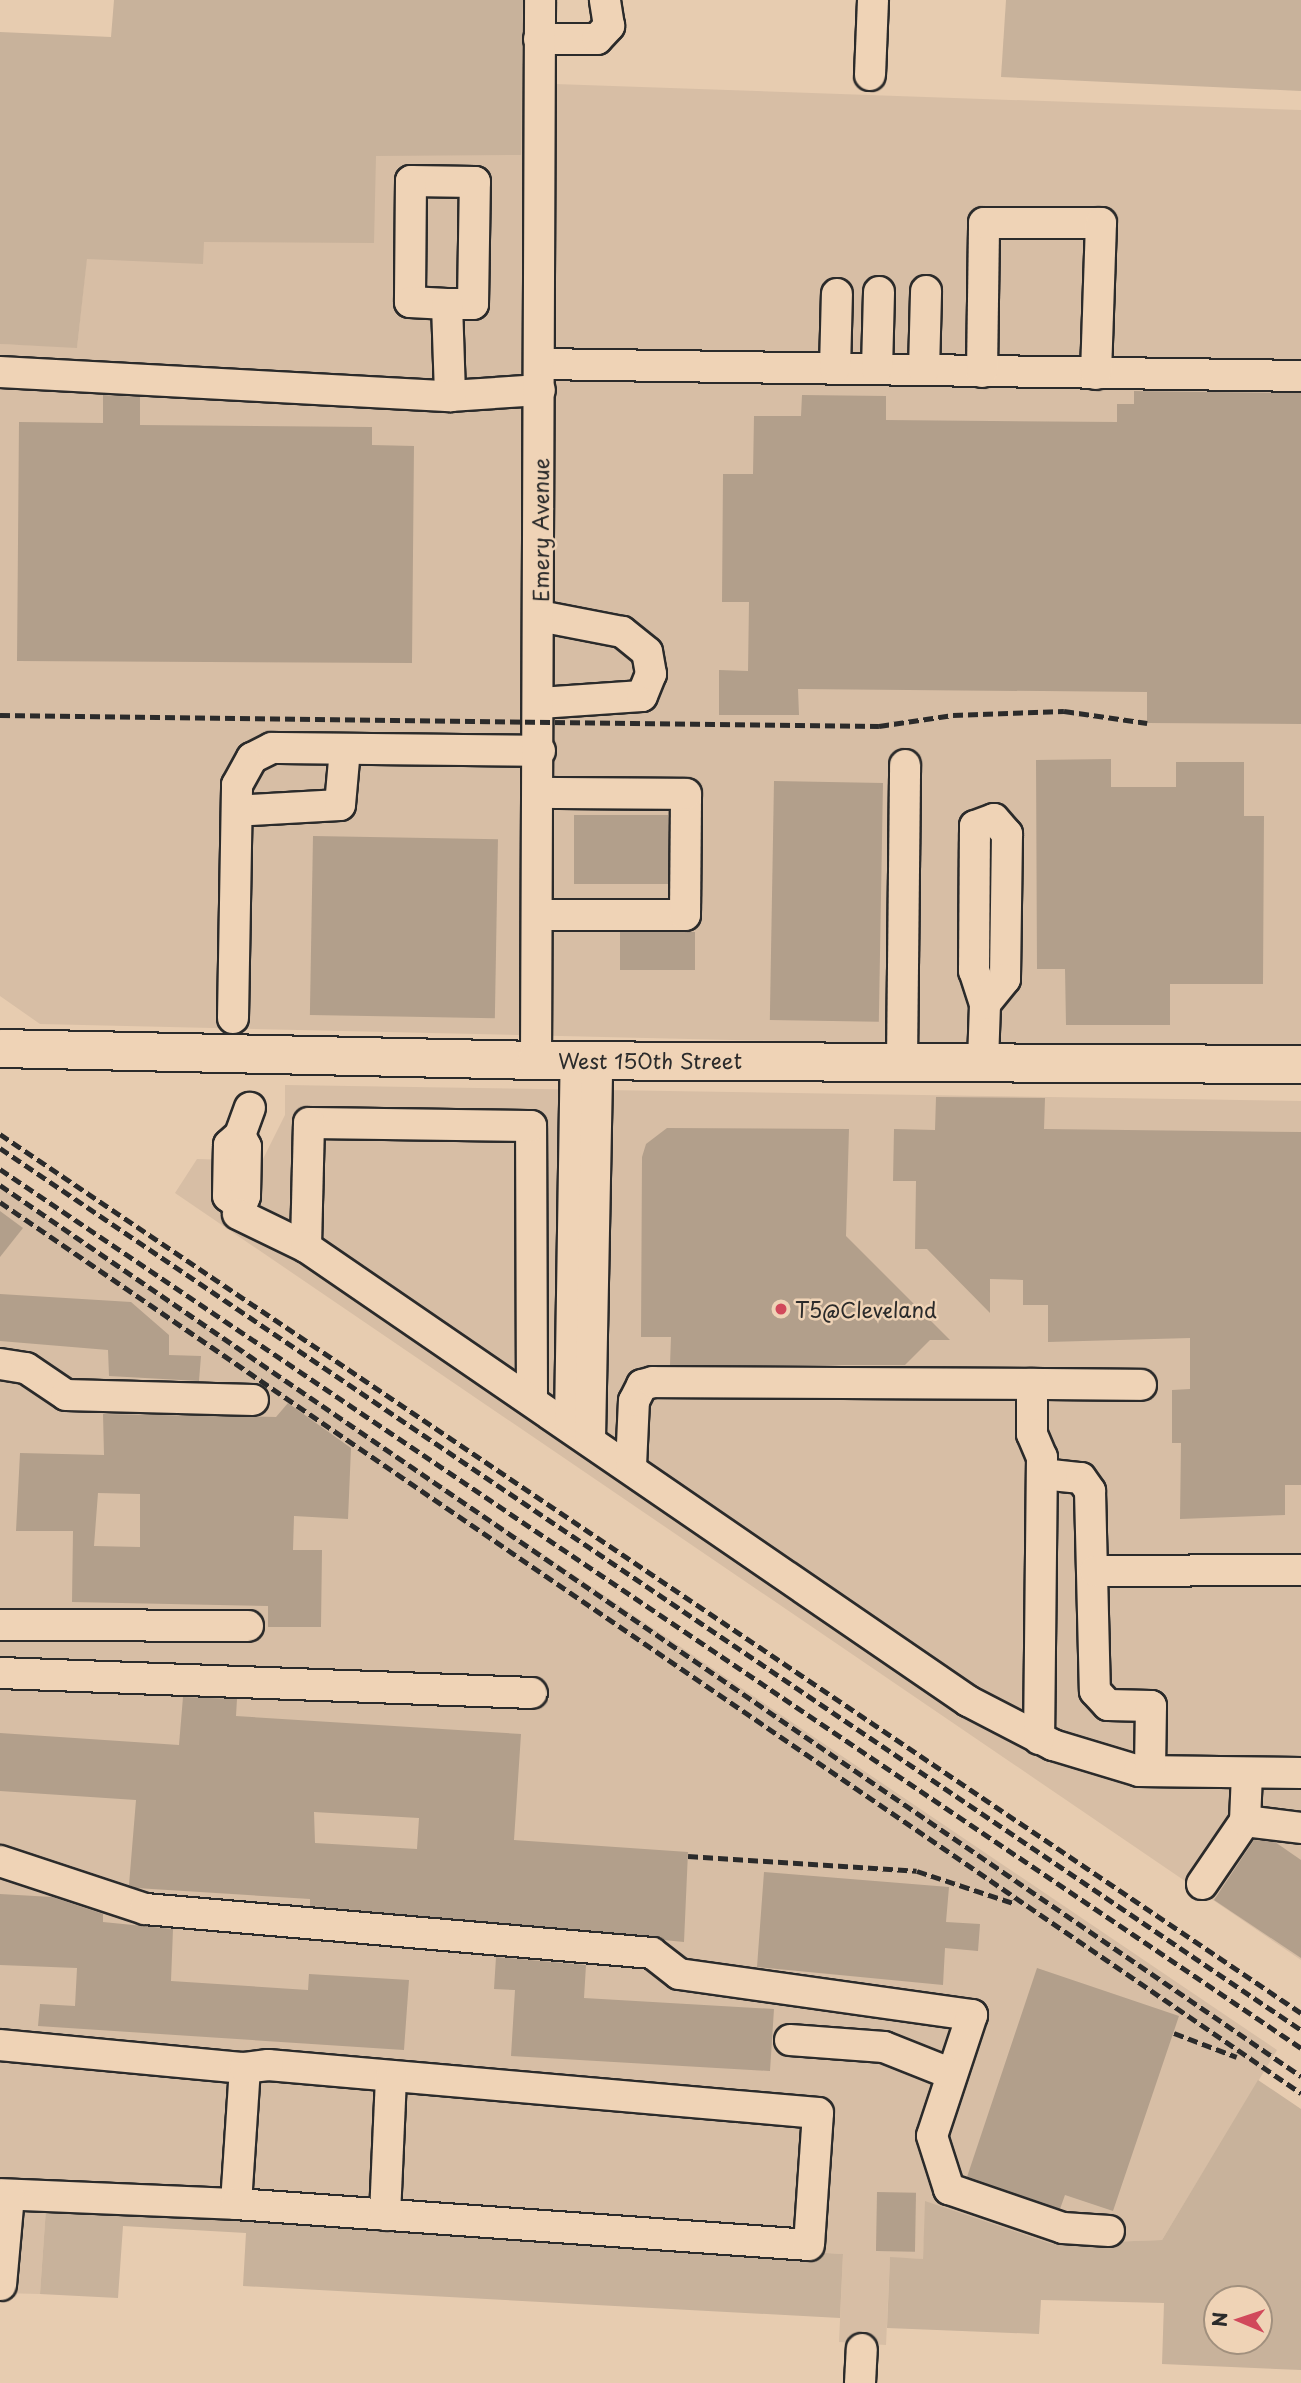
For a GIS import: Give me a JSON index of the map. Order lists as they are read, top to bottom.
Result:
{
  "streets": {
    "main road": ["West 150th Street"],
    "street": ["Emery Avenue"]
  },
  "crossings": [
    ["Emery Avenue", "West 150th Street"]
  ],
  "places": ["T5@Cleveland"],
  "north": "left"
}
